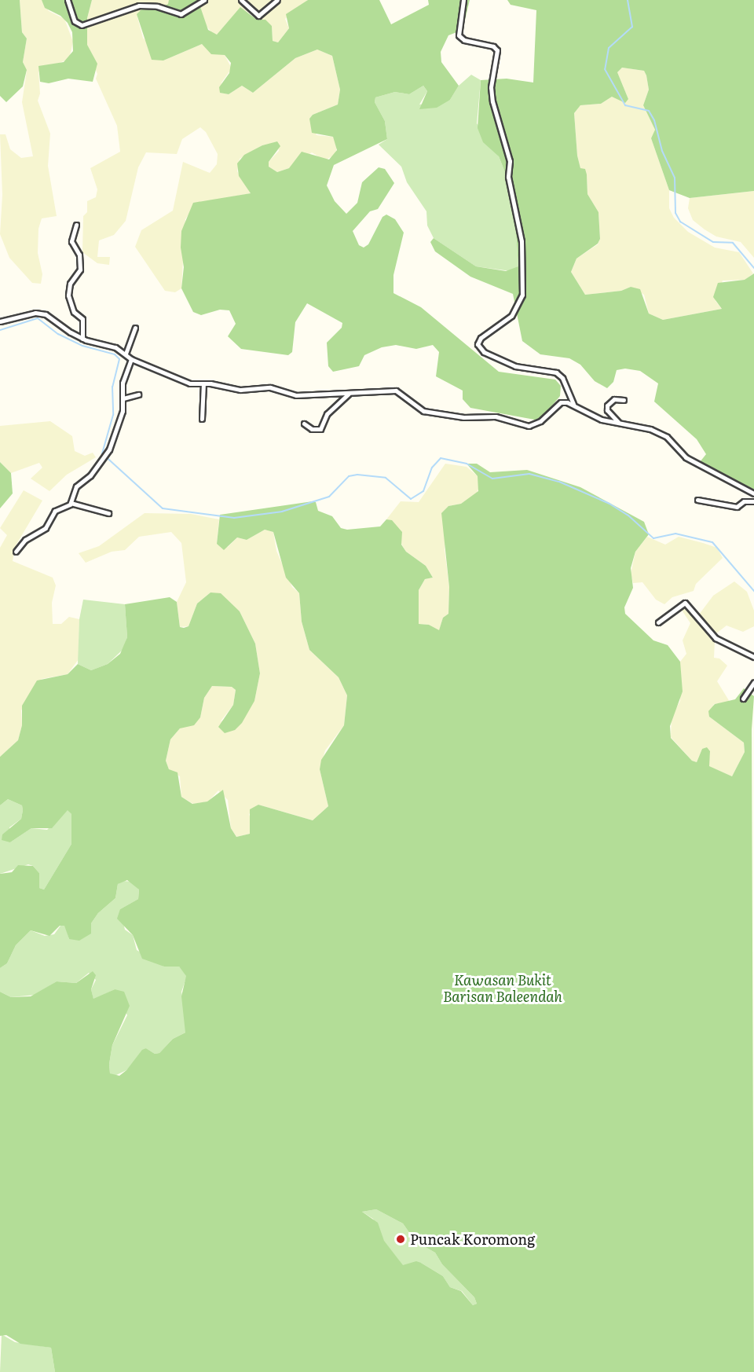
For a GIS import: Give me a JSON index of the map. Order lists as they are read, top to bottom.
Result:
{
  "parks": ["Kawasan Bukit Barisan Baleendah"],
  "places": ["Puncak Koromong"]
}
